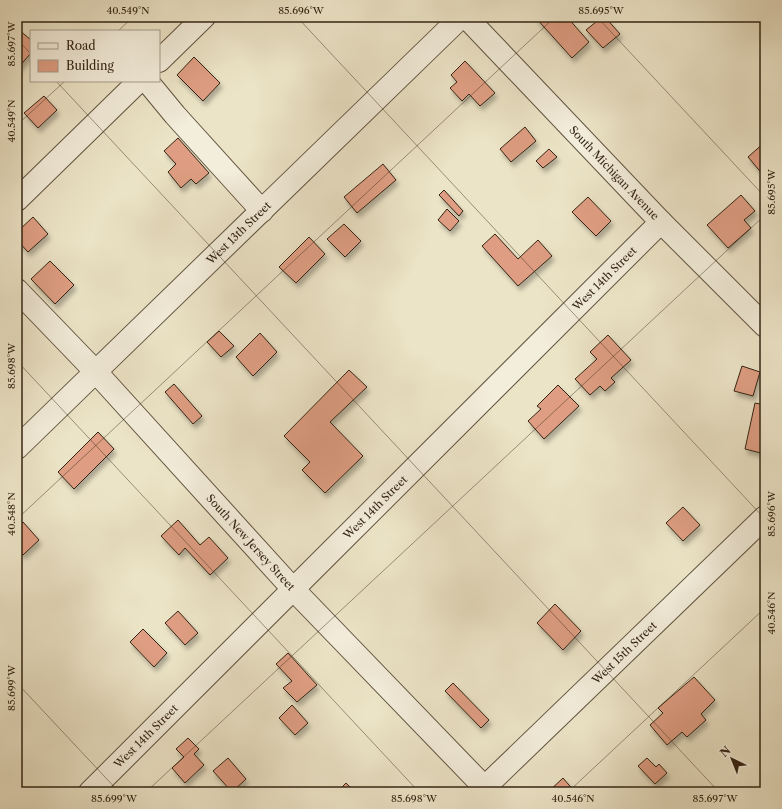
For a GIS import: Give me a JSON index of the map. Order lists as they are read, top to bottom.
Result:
{
  "streets": {
    "street": [
      "South Michigan Avenue",
      "West 13th Street",
      "West 14th Street",
      "South New Jersey Street",
      "West 15th Street"
    ]
  },
  "crossings": [
    ["South Michigan Avenue", "West 14th Street"],
    ["West 13th Street", "South New Jersey Street"],
    ["West 14th Street", "South New Jersey Street"],
    ["South New Jersey Street", "West 15th Street"]
  ],
  "legend": ["Road", "Building"],
  "north": "top left",
  "coordinates": [
    "40.549°N",
    "85.696°W",
    "85.695°W",
    "85.697°W",
    "85.698°W",
    "40.548°N",
    "40.546°N",
    "85.699°W"
  ]
}
